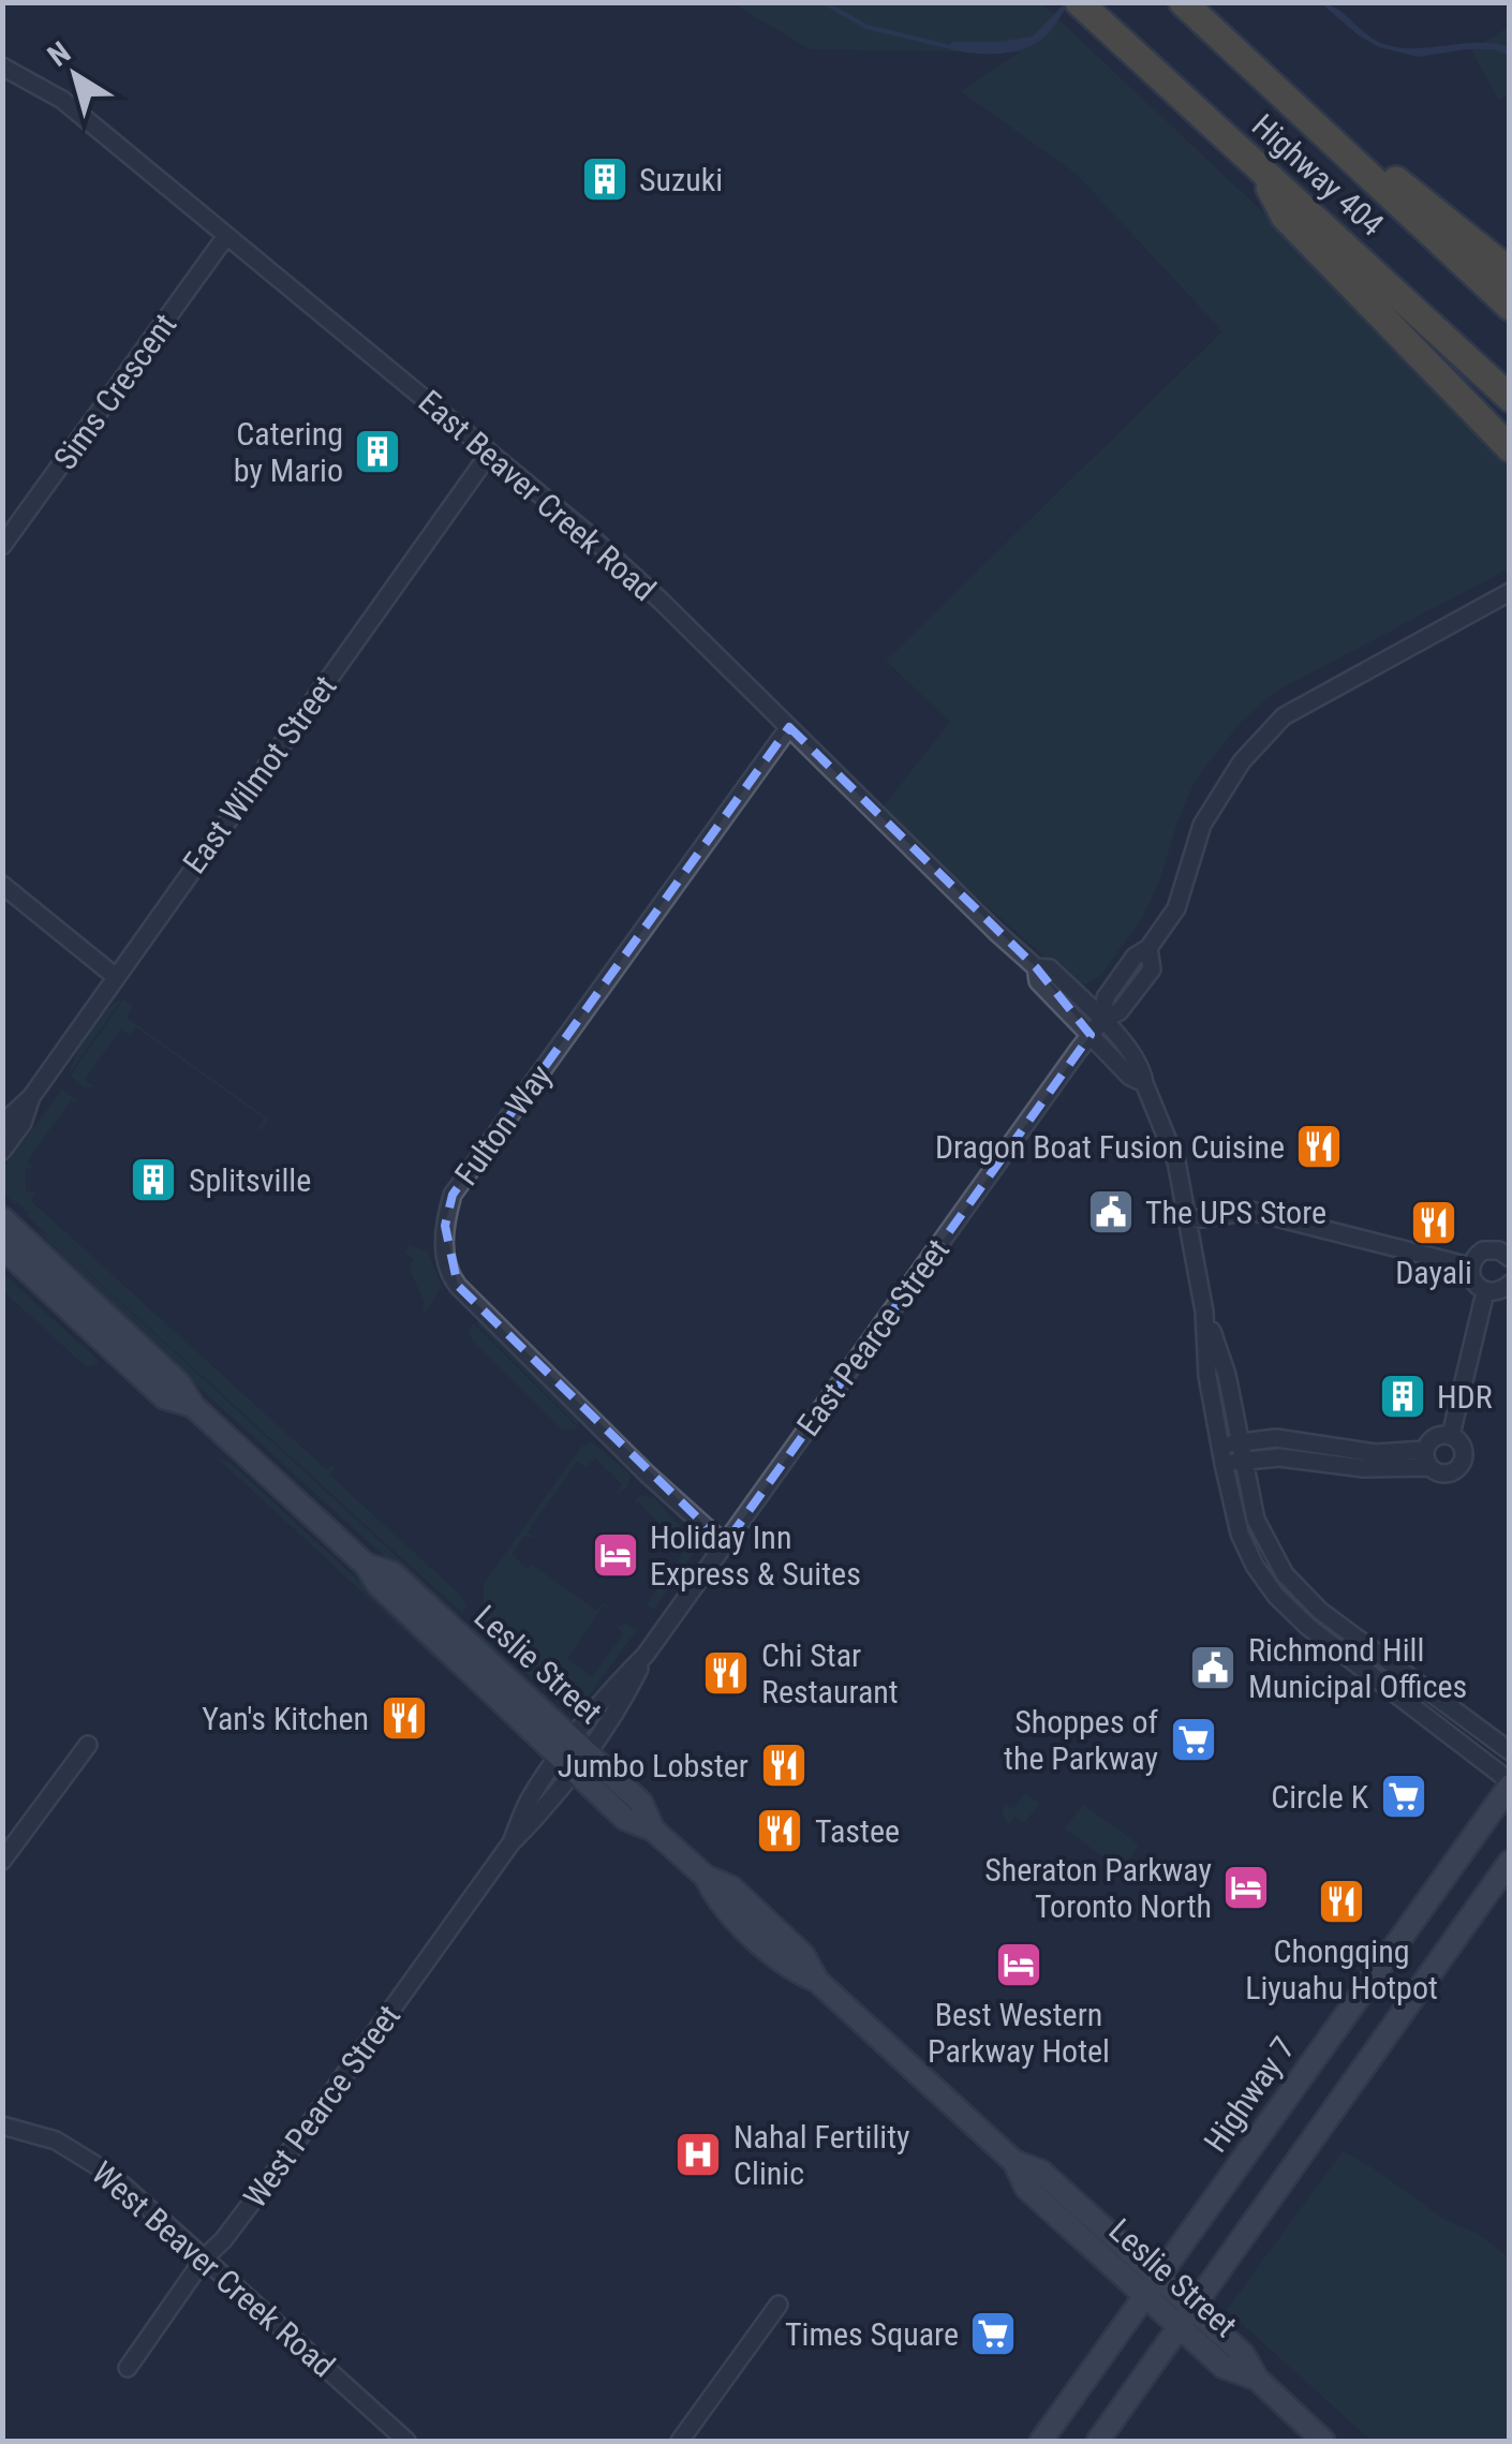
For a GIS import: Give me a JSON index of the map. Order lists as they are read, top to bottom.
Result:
{
  "streets": {
    "highway": ["Highway 404"],
    "main road": ["Leslie Street", "Highway 7"],
    "street": [
      "Sims Crescent",
      "East Beaver Creek Road",
      "East Wilmot Street",
      "Fulton Way",
      "East Pearce Street",
      "West Pearce Street",
      "West Beaver Creek Road"
    ]
  },
  "crossings": [
    ["Sims Crescent", "East Beaver Creek Road"],
    ["East Beaver Creek Road", "East Wilmot Street"],
    ["East Beaver Creek Road", "Fulton Way"],
    ["East Beaver Creek Road", "East Pearce Street"],
    ["East Beaver Creek Road", "Highway 7"],
    ["Fulton Way", "East Pearce Street"],
    ["East Pearce Street", "Leslie Street"],
    ["East Pearce Street", "West Pearce Street"],
    ["Leslie Street", "Highway 7"],
    ["Leslie Street", "West Pearce Street"],
    ["West Pearce Street", "West Beaver Creek Road"]
  ],
  "places": {
    "building": [
      "Suzuki",
      "Catering by Mario",
      "Splitsville",
      "HDR"
    ],
    "restaurant": [
      "Dragon Boat Fusion Cuisine",
      "Dayali",
      "Chi Star Restaurant",
      "Yan's Kitchen",
      "Jumbo Lobster",
      "Tastee",
      "Chongqing Liyuahu Hotpot"
    ],
    "public building": ["The UPS Store", "Richmond Hill Municipal Offices"],
    "hotel": ["Holiday Inn Express & Suites", "Sheraton Parkway Toronto North", "Best Western Parkway Hotel"],
    "supermarket": ["Shoppes of the Parkway", "Circle K", "Times Square"],
    "hospital": ["Nahal Fertility Clinic"]
  },
  "north": "top left"
}
